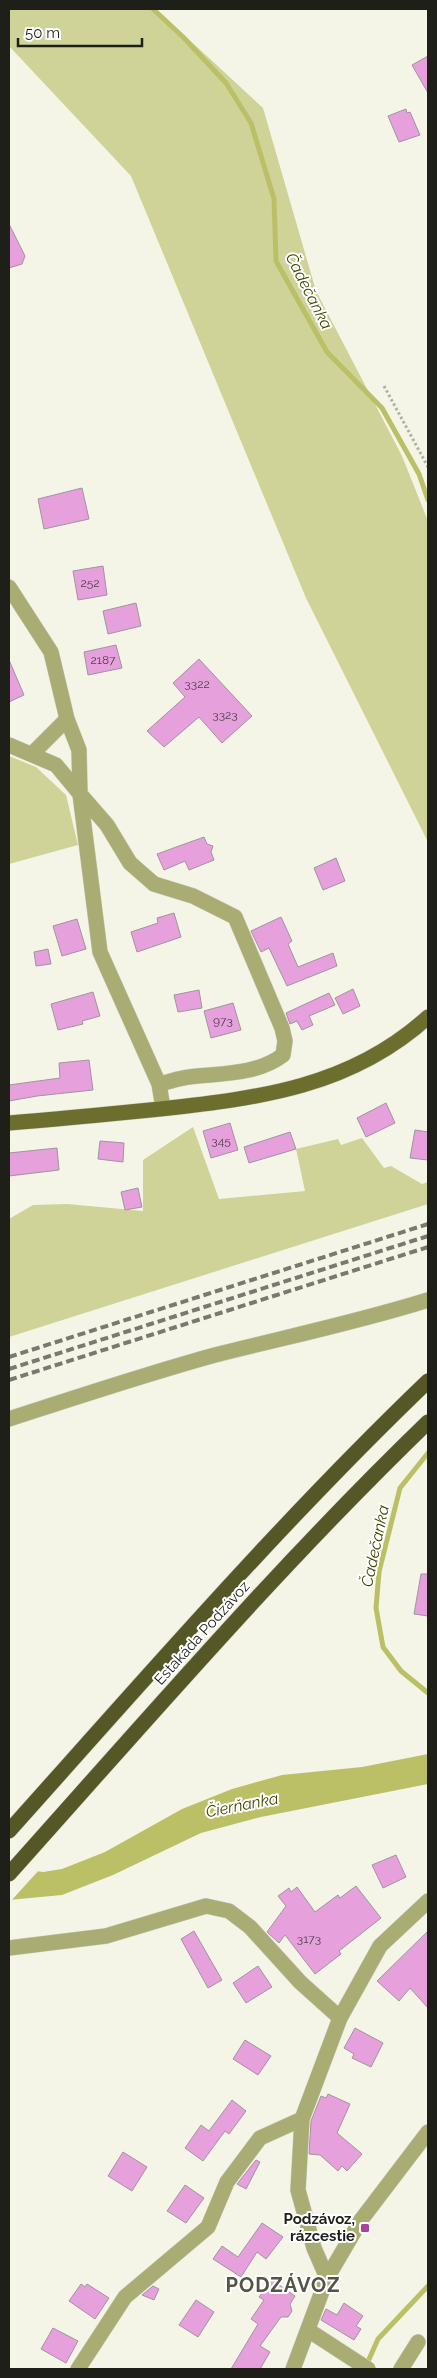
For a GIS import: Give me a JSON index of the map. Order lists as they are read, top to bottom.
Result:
{
  "streets": {
    "highway": ["Estakáda Podzávoz"]
  },
  "districts": ["PODZÁVOZ"],
  "water": ["Čadečanka", "Čierňanka"],
  "places": {
    "transit": ["Podzávoz, rázcestie"]
  },
  "house_numbers": [
    "252",
    "2187",
    "3322",
    "3323",
    "973",
    "345",
    "3173"
  ],
  "scale_bar": "50 m"
}
